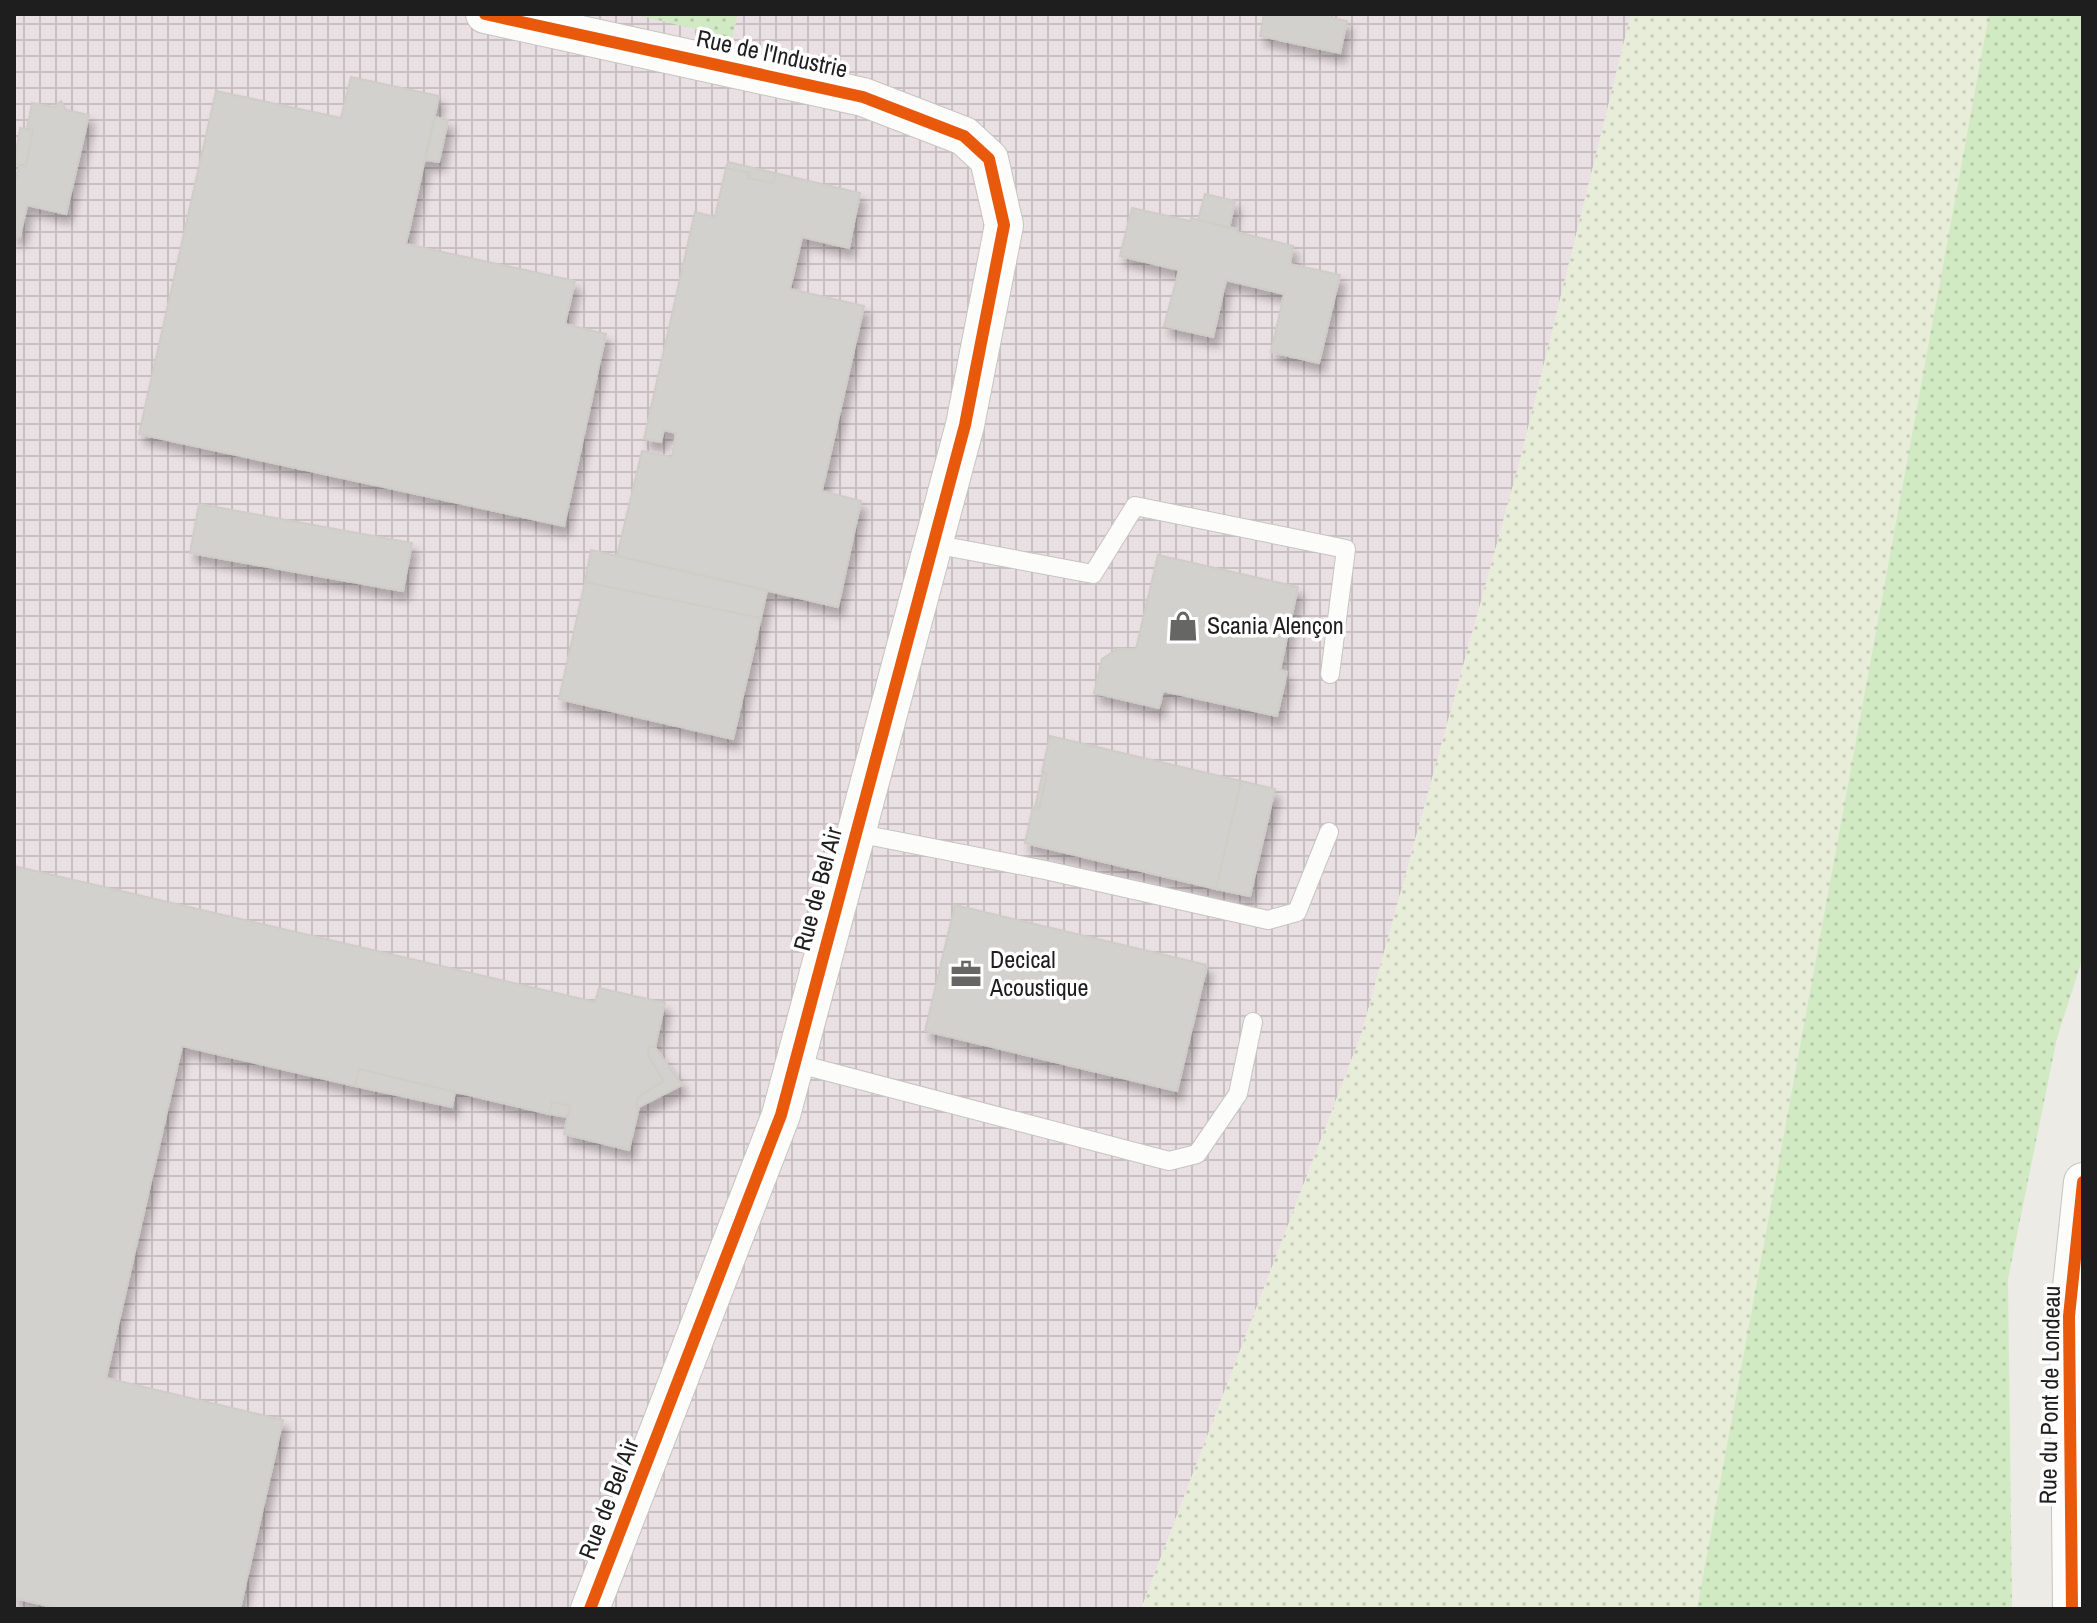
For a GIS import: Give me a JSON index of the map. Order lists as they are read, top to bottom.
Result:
{
  "streets": {
    "street": ["Rue de l'Industrie", "Rue de Bel Air", "Rue du Pont de Londeau"]
  },
  "crossings": [
    ["Rue de l'Industrie", "Rue de Bel Air"]
  ],
  "places": {
    "shop": ["Scania Alençon"],
    "office": ["Decical Acoustique"]
  }
}
